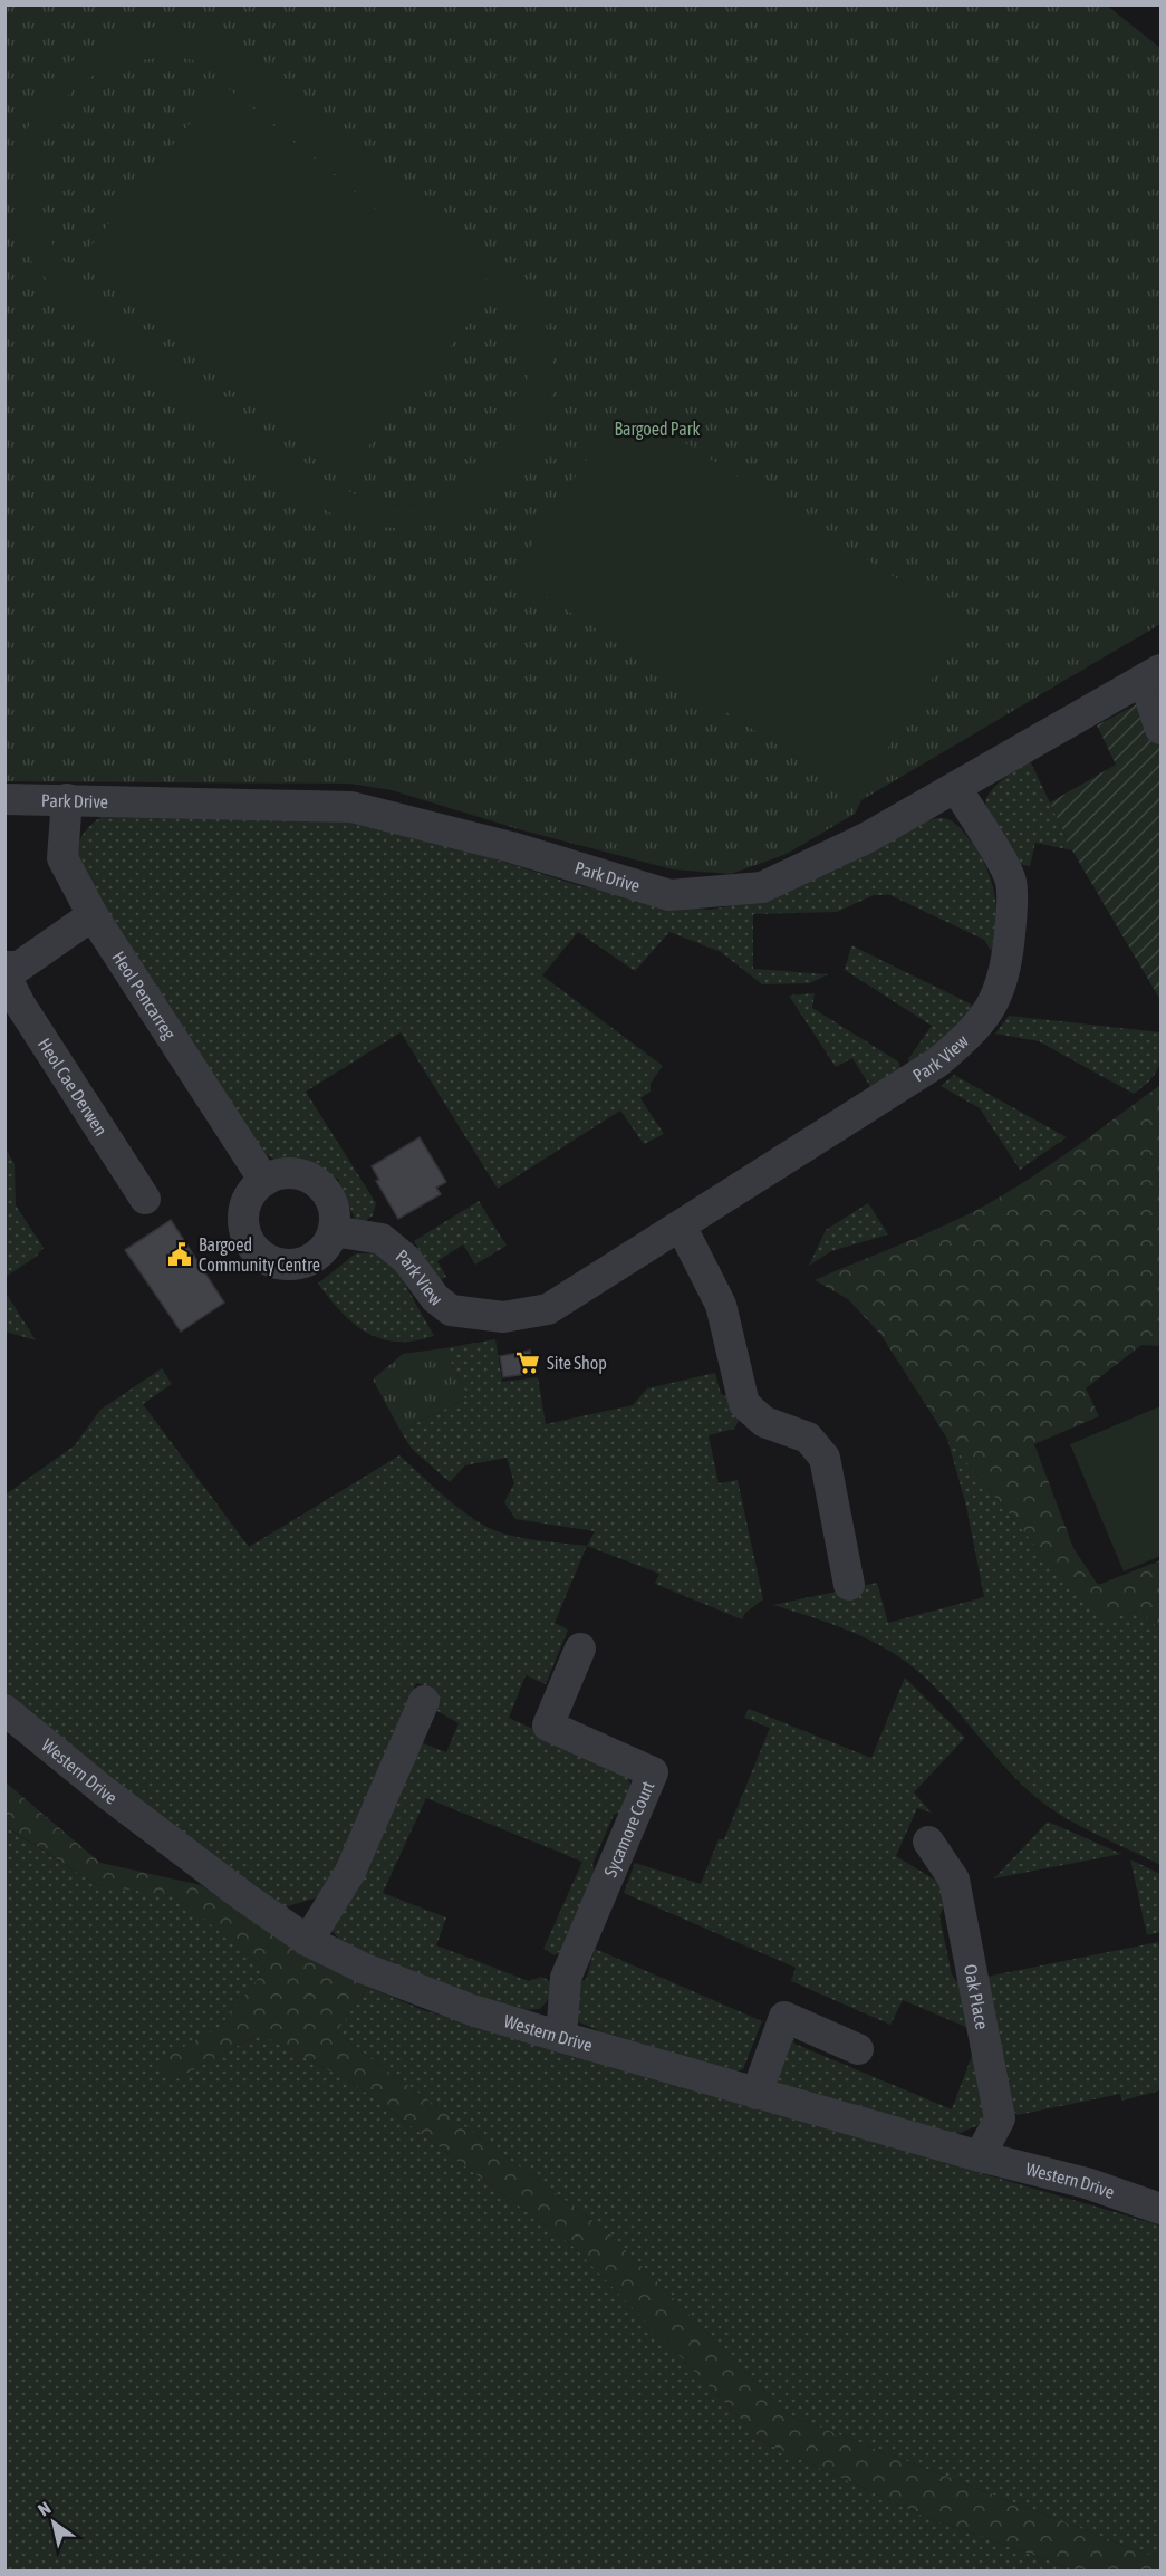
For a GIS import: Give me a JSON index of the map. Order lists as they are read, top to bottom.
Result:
{
  "streets": {
    "street": [
      "Park Drive",
      "Heol Pencarreg",
      "Park View",
      "Heol Cae Derwen",
      "Western Drive",
      "Sycamore Court",
      "Oak Place"
    ]
  },
  "crossings": [
    ["Park Drive", "Heol Pencarreg"],
    ["Park Drive", "Park View"],
    ["Heol Pencarreg", "Park View"],
    ["Western Drive", "Sycamore Court"],
    ["Western Drive", "Oak Place"]
  ],
  "parks": ["Bargoed Park"],
  "places": {
    "public building": ["Bargoed Community Centre"],
    "supermarket": ["Site Shop"]
  },
  "north": "top left"
}
